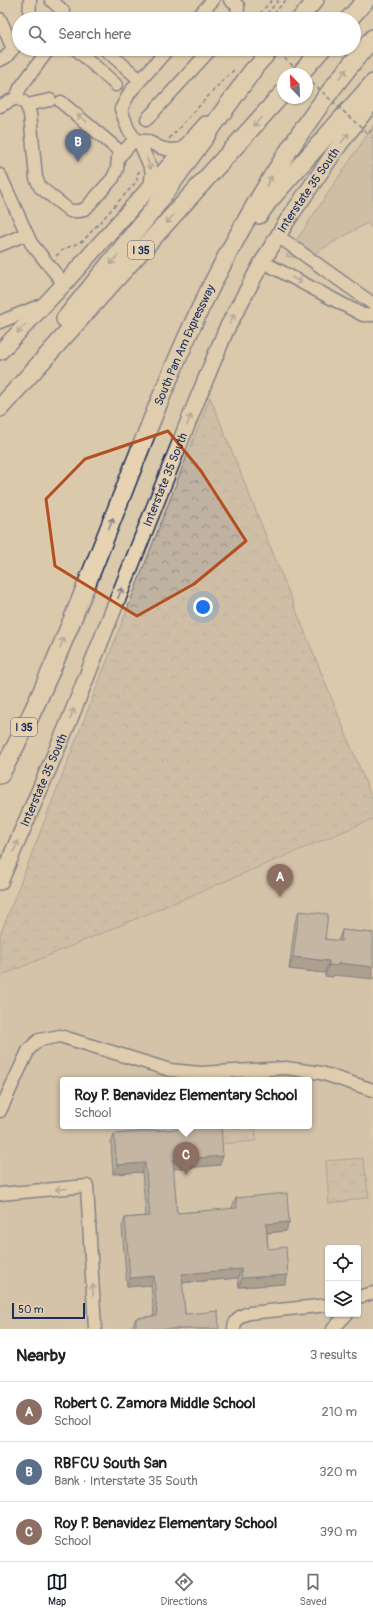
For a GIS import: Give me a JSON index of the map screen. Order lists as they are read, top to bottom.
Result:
{
  "streets": {
    "highway": ["I 35", "South Pan Am Expressway"],
    "main road": ["Interstate 35 South"]
  },
  "one_way": ["Interstate 35 South"],
  "scale_bar": "50 m",
  "north": "top left",
  "page": {
    "search": "Search here",
    "pins": ["B", "A", "C"],
    "popup": ["Roy P. Benavidez Elementary School", "School"],
    "scale": "50 m",
    "heading": ["Nearby", "3 results"],
    "list": [
      {
        "mark": "A",
        "name": "Robert C. Zamora Middle School",
        "note": "School",
        "value": "210 m"
      },
      {
        "mark": "B",
        "name": "RBFCU South San",
        "note": "Bank · Interstate 35 South",
        "value": "320 m"
      },
      {
        "mark": "C",
        "name": "Roy P. Benavidez Elementary School",
        "note": "School",
        "value": "390 m"
      }
    ],
    "nav": ["Map", "Directions", "Saved"]
  }
}
